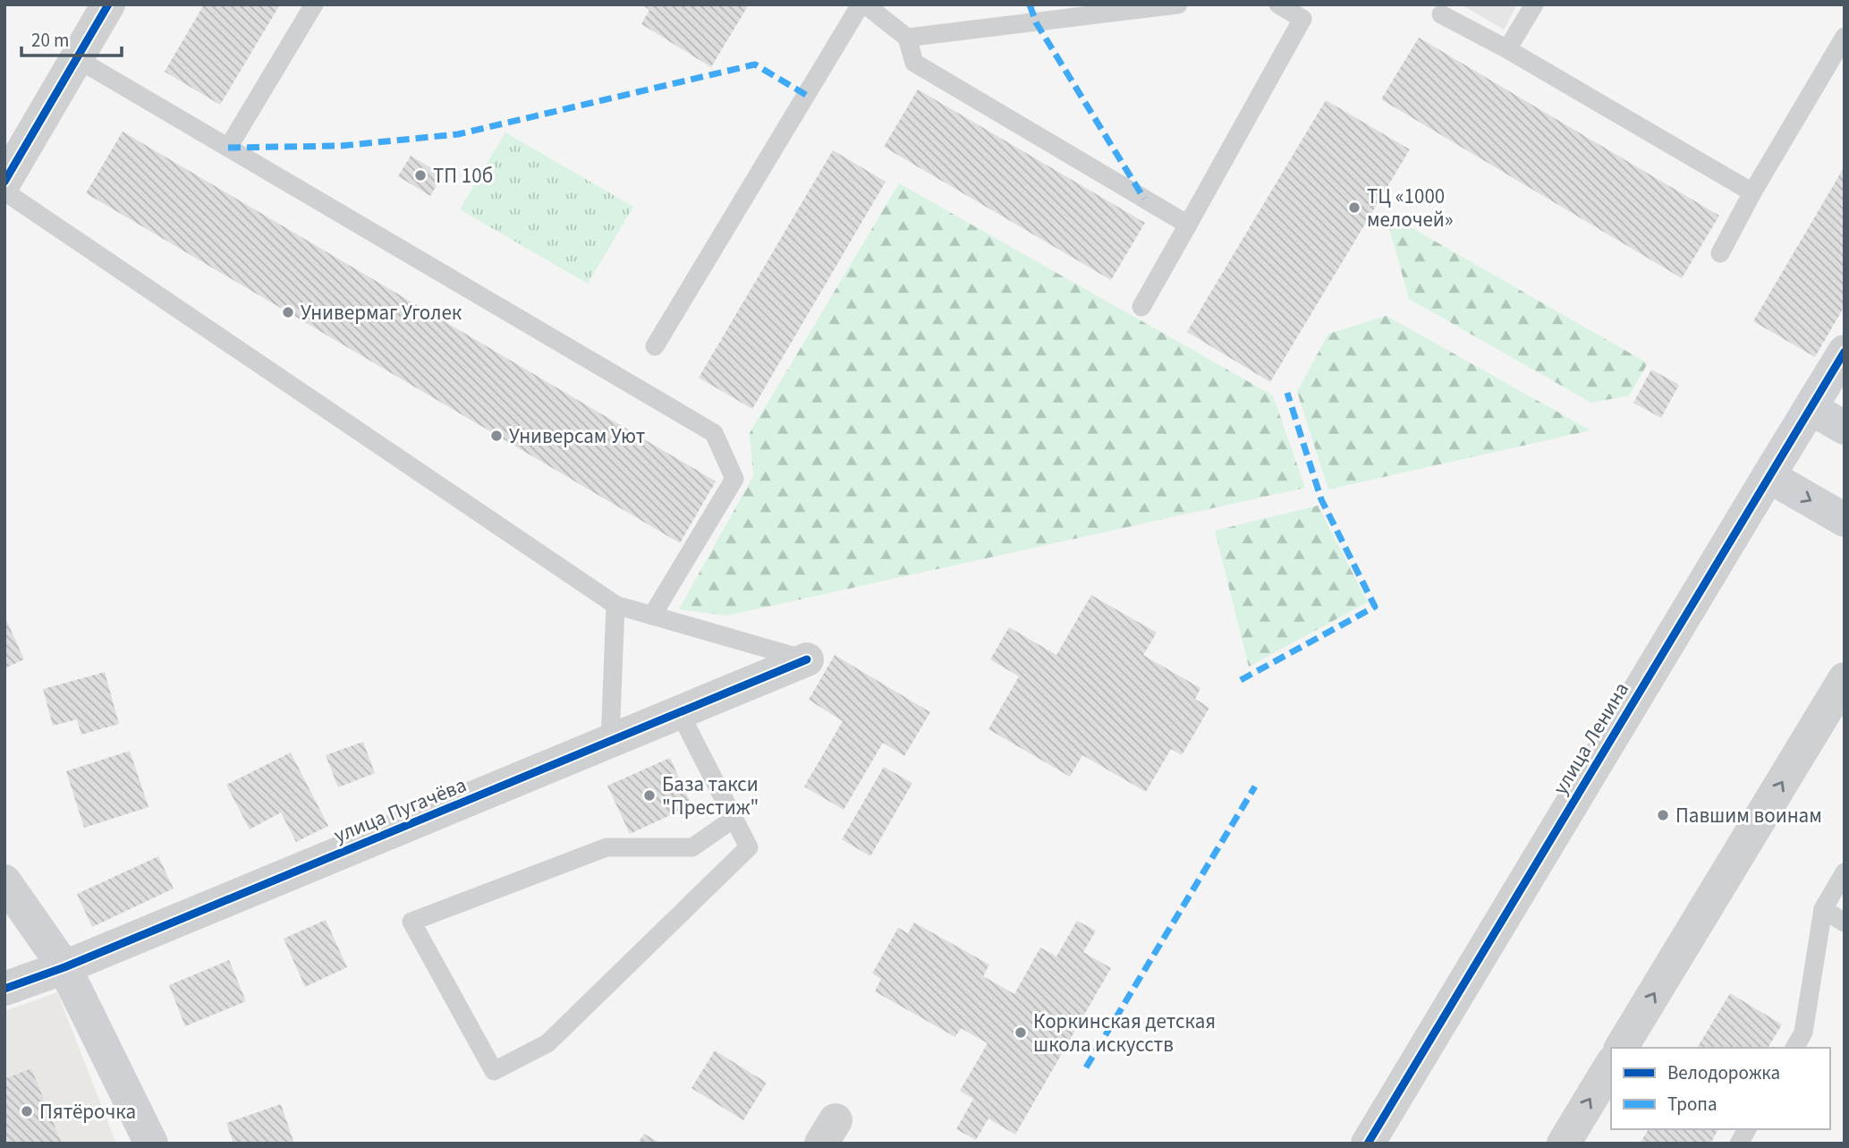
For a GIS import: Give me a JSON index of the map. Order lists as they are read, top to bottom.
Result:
{
  "streets": {
    "street": ["улица Ленина", "улица Пугачёва"]
  },
  "places": [
    "ТП 10б",
    "ТЦ «1000 мелочей»",
    "Универмаг Уголек",
    "Универсам Уют",
    "База такси \"Престиж\"",
    "Павшим воинам",
    "Коркинская детская школа искусств",
    "Пятёрочка"
  ],
  "legend": ["Велодорожка", "Тропа"],
  "scale_bar": "20 m"
}
